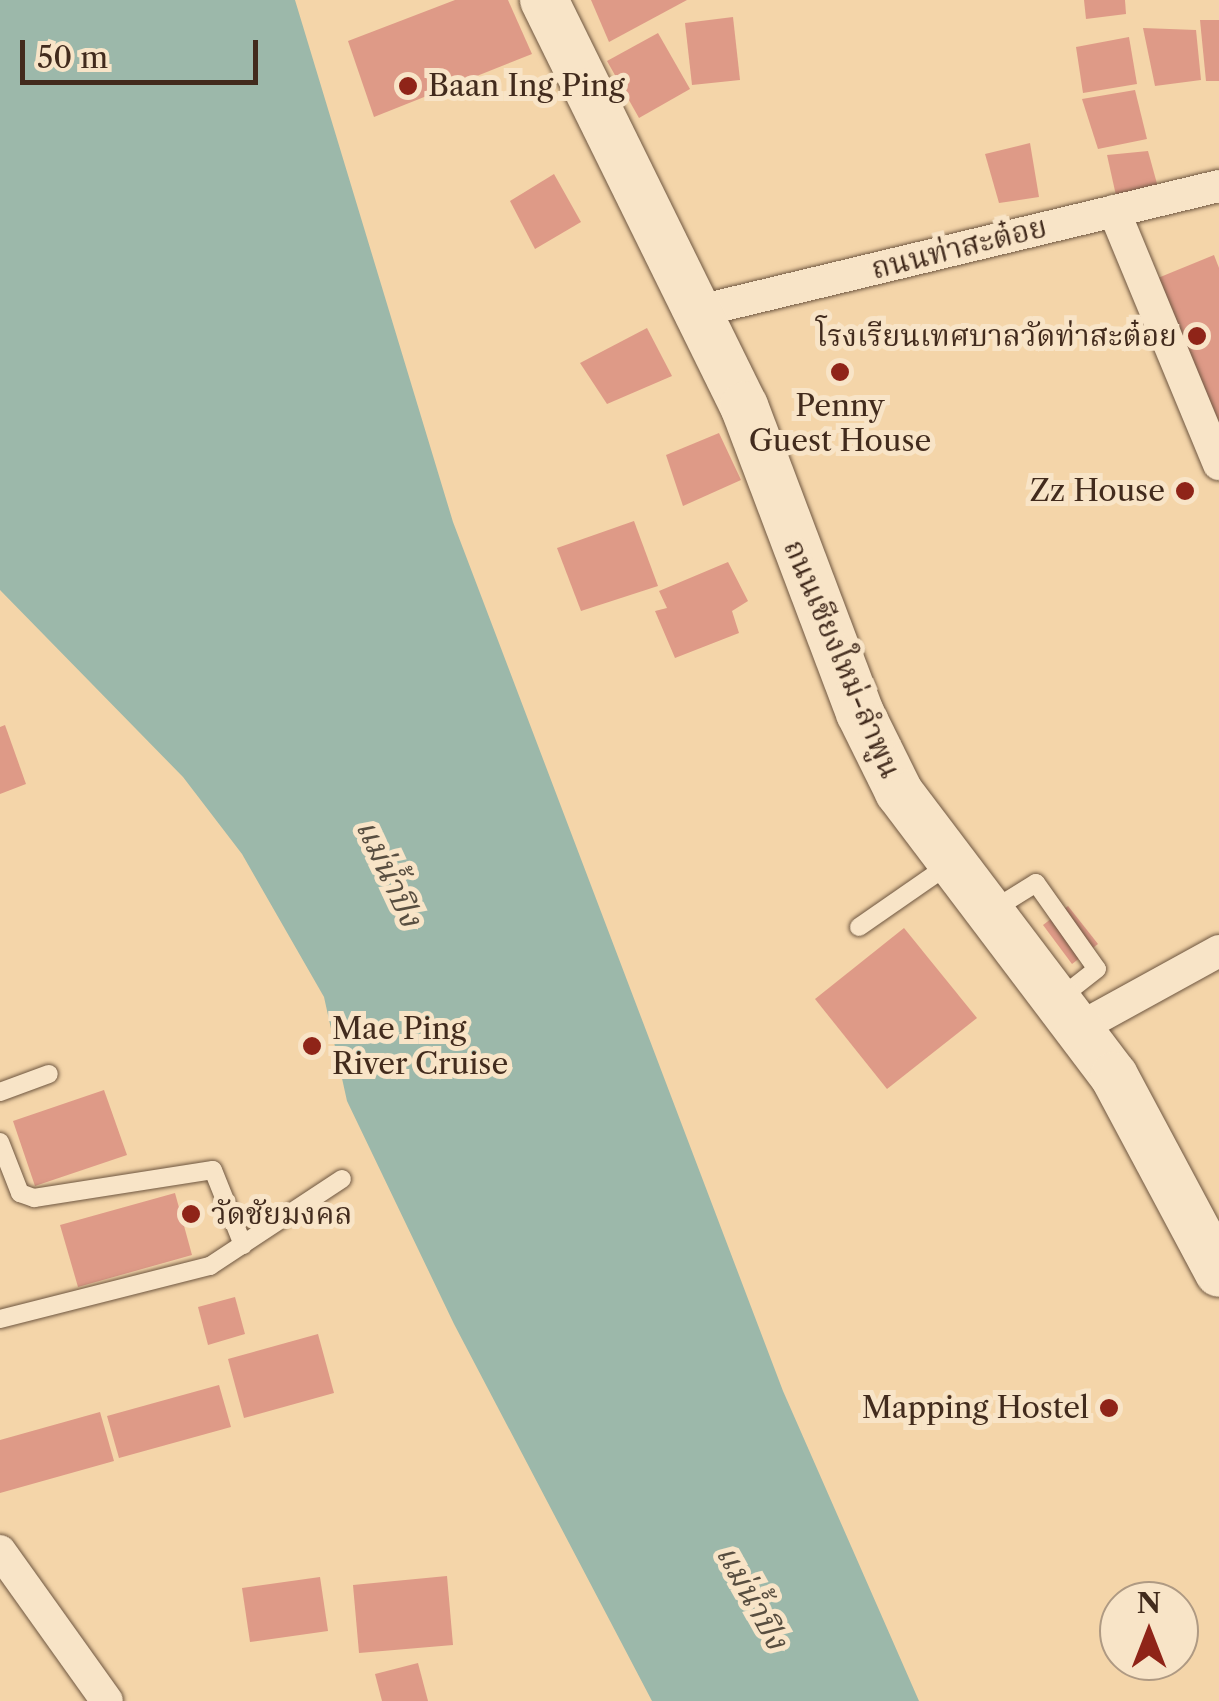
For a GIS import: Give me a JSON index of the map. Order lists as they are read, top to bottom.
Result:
{
  "streets": {
    "main road": ["ถนนเชียงใหม่-ลำพูน"],
    "street": ["ถนนท่าสะต๋อย"]
  },
  "crossings": [
    ["ถนนท่าสะต๋อย", "ถนนเชียงใหม่-ลำพูน"]
  ],
  "water": ["แม่น้ำปิง"],
  "places": [
    "Baan Ing Ping",
    "โรงเรียนเทศบาลวัดท่าสะต๋อย",
    "Penny Guest House",
    "Zz House",
    "Mae Ping River Cruise",
    "วัดชัยมงคล",
    "Mapping Hostel"
  ],
  "scale_bar": "50 m",
  "north": "top"
}
